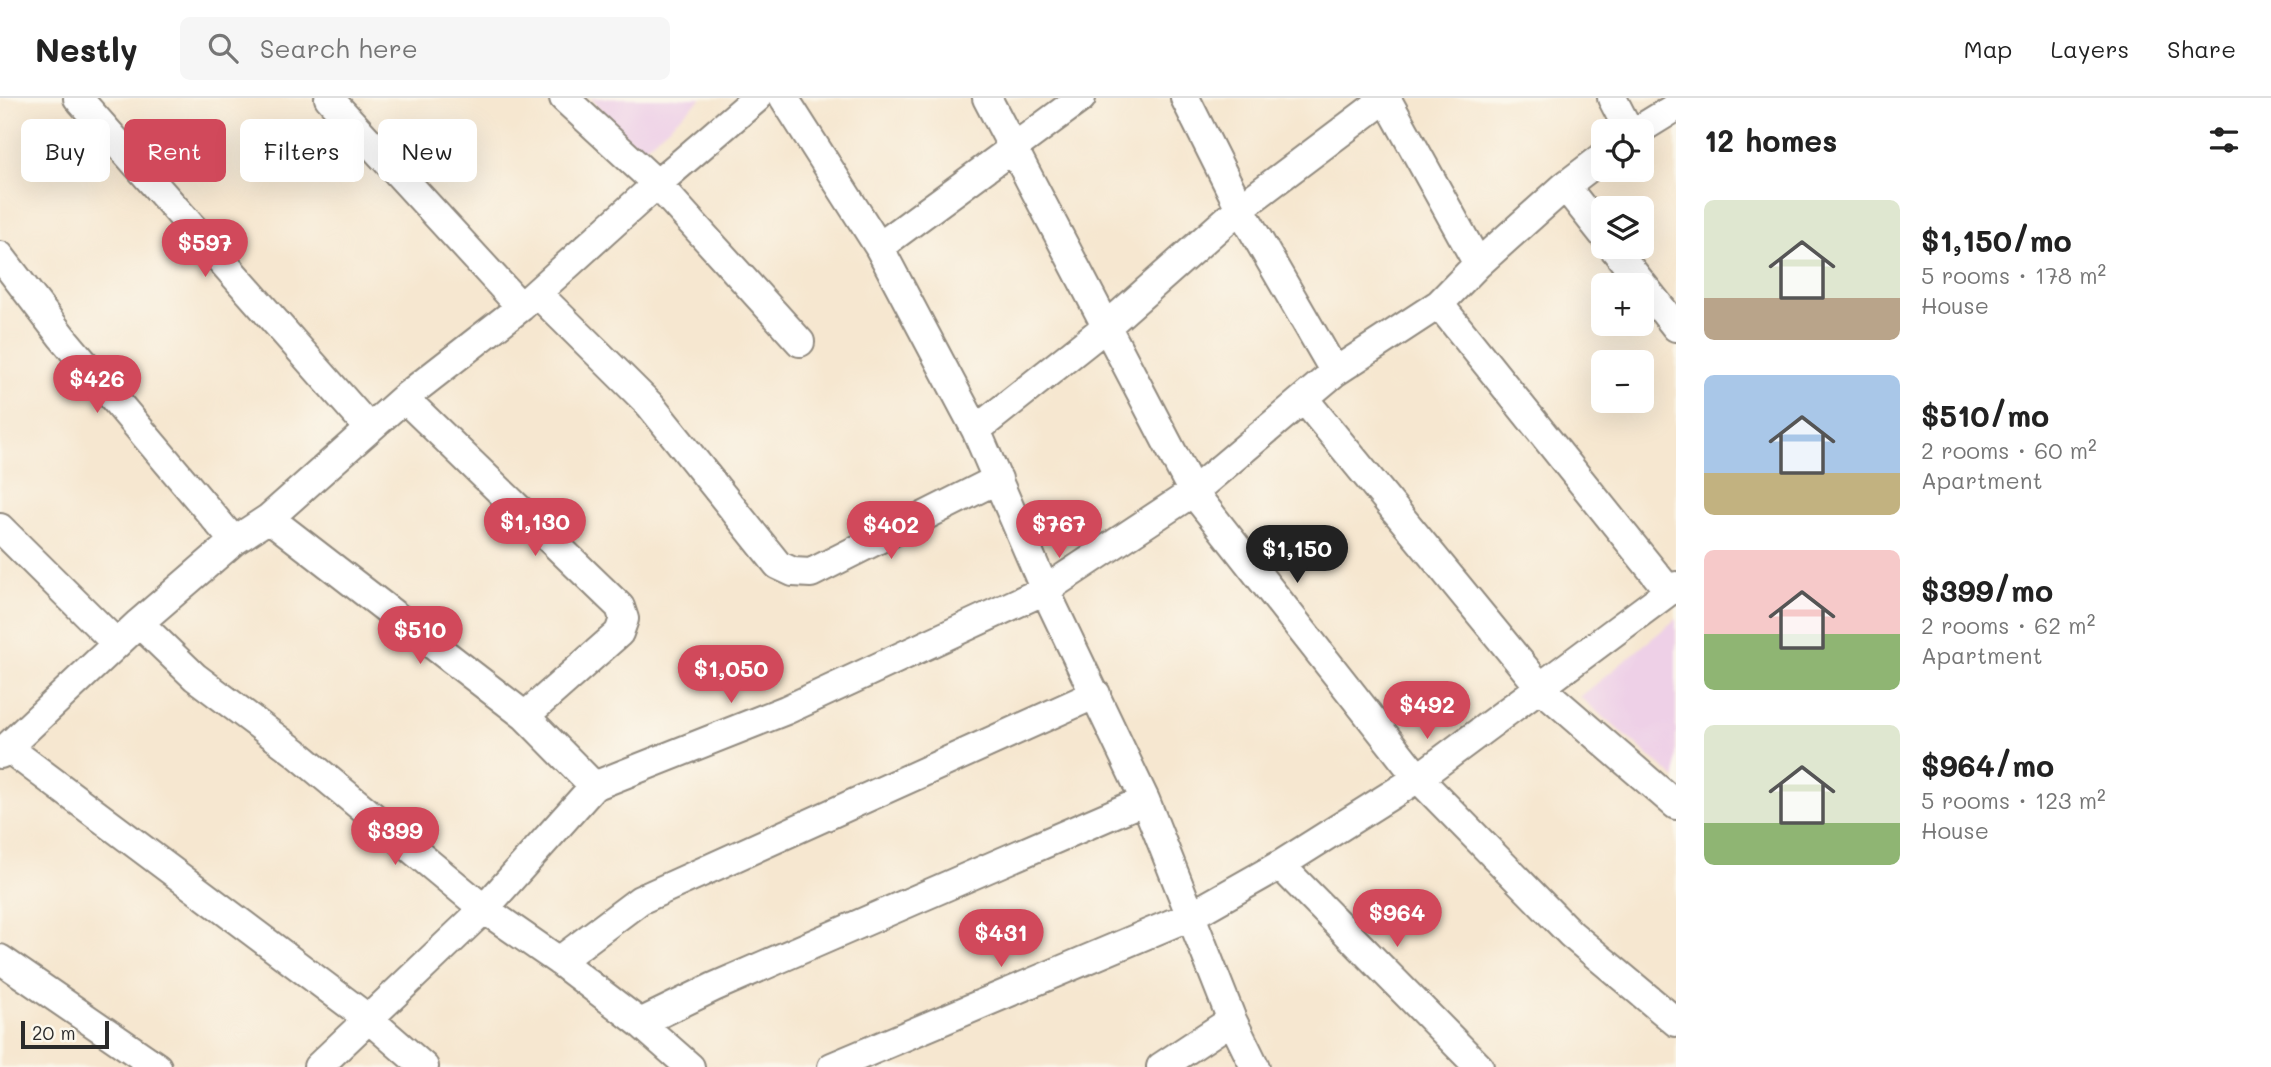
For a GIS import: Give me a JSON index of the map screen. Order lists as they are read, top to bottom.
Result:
{
  "scale_bar": "20 m",
  "page": {
    "header": "Nestly",
    "search": "Search here",
    "nav": ["Map", "Layers", "Share"],
    "heading": "12 homes",
    "map_buttons": ["+", "−"],
    "chip": [
      "Buy",
      "Rent",
      "Filters",
      "New"
    ],
    "list": [
      {
        "name": "$1,150/mo",
        "note": "5 rooms · 178 m² · House"
      },
      {
        "name": "$510/mo",
        "note": "2 rooms · 60 m² · Apartment"
      },
      {
        "name": "$399/mo",
        "note": "2 rooms · 62 m² · Apartment"
      },
      {
        "name": "$964/mo",
        "note": "5 rooms · 123 m² · House"
      }
    ],
    "price": [
      "$597",
      "$426",
      "$1,130",
      "$767",
      "$402",
      "$1,150",
      "$510",
      "$1,050",
      "$492",
      "$399",
      "$964",
      "$431"
    ],
    "scale": "20 m"
  }
}
